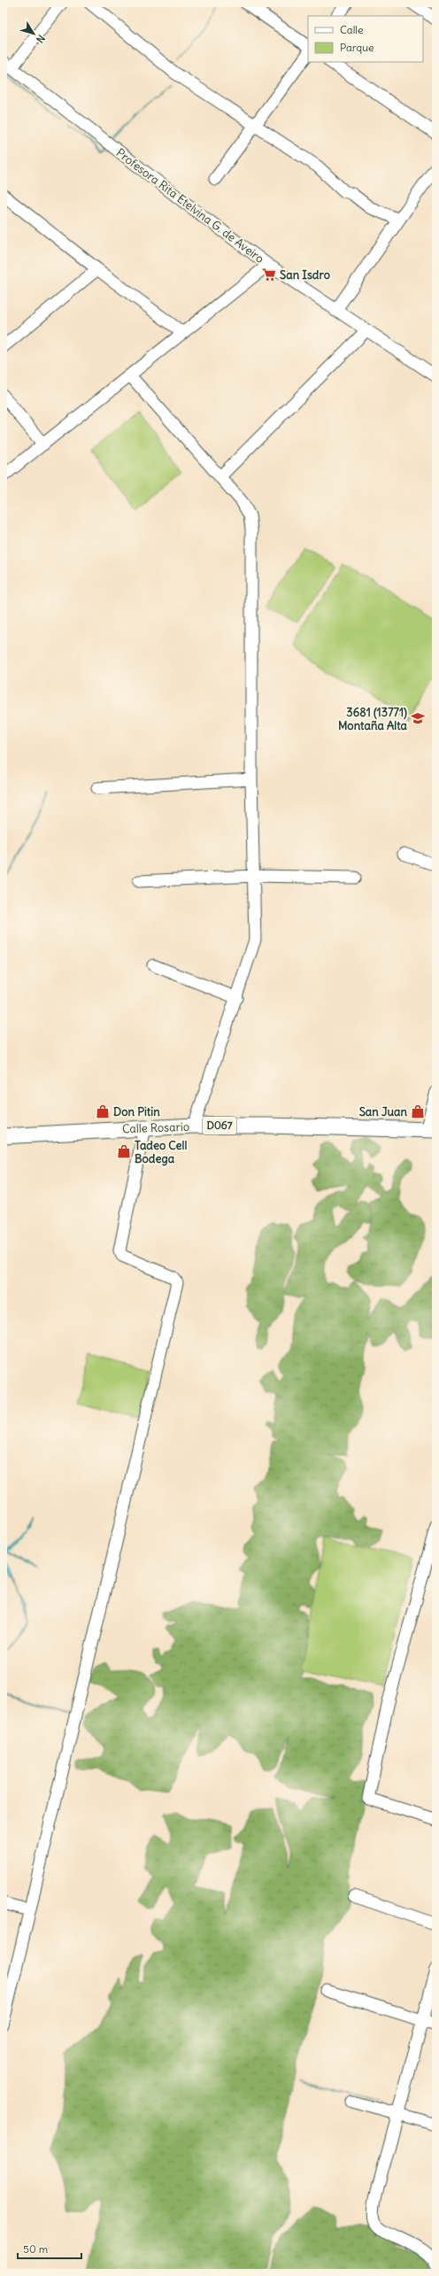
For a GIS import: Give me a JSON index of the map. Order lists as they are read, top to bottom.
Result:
{
  "streets": {
    "main road": ["D067", "Calle Rosario"],
    "street": ["Profesora Rita Etelvina G. de Aveiro"]
  },
  "places": {
    "supermarket": ["San Isdro"],
    "school or university": ["3681 (13771) Montaña Alta"],
    "shop": ["Don Pitin", "San Juan", "Tadeo Cell Bodega"]
  },
  "legend": ["Calle", "Parque"],
  "scale_bar": "50 m",
  "north": "bottom right"
}
